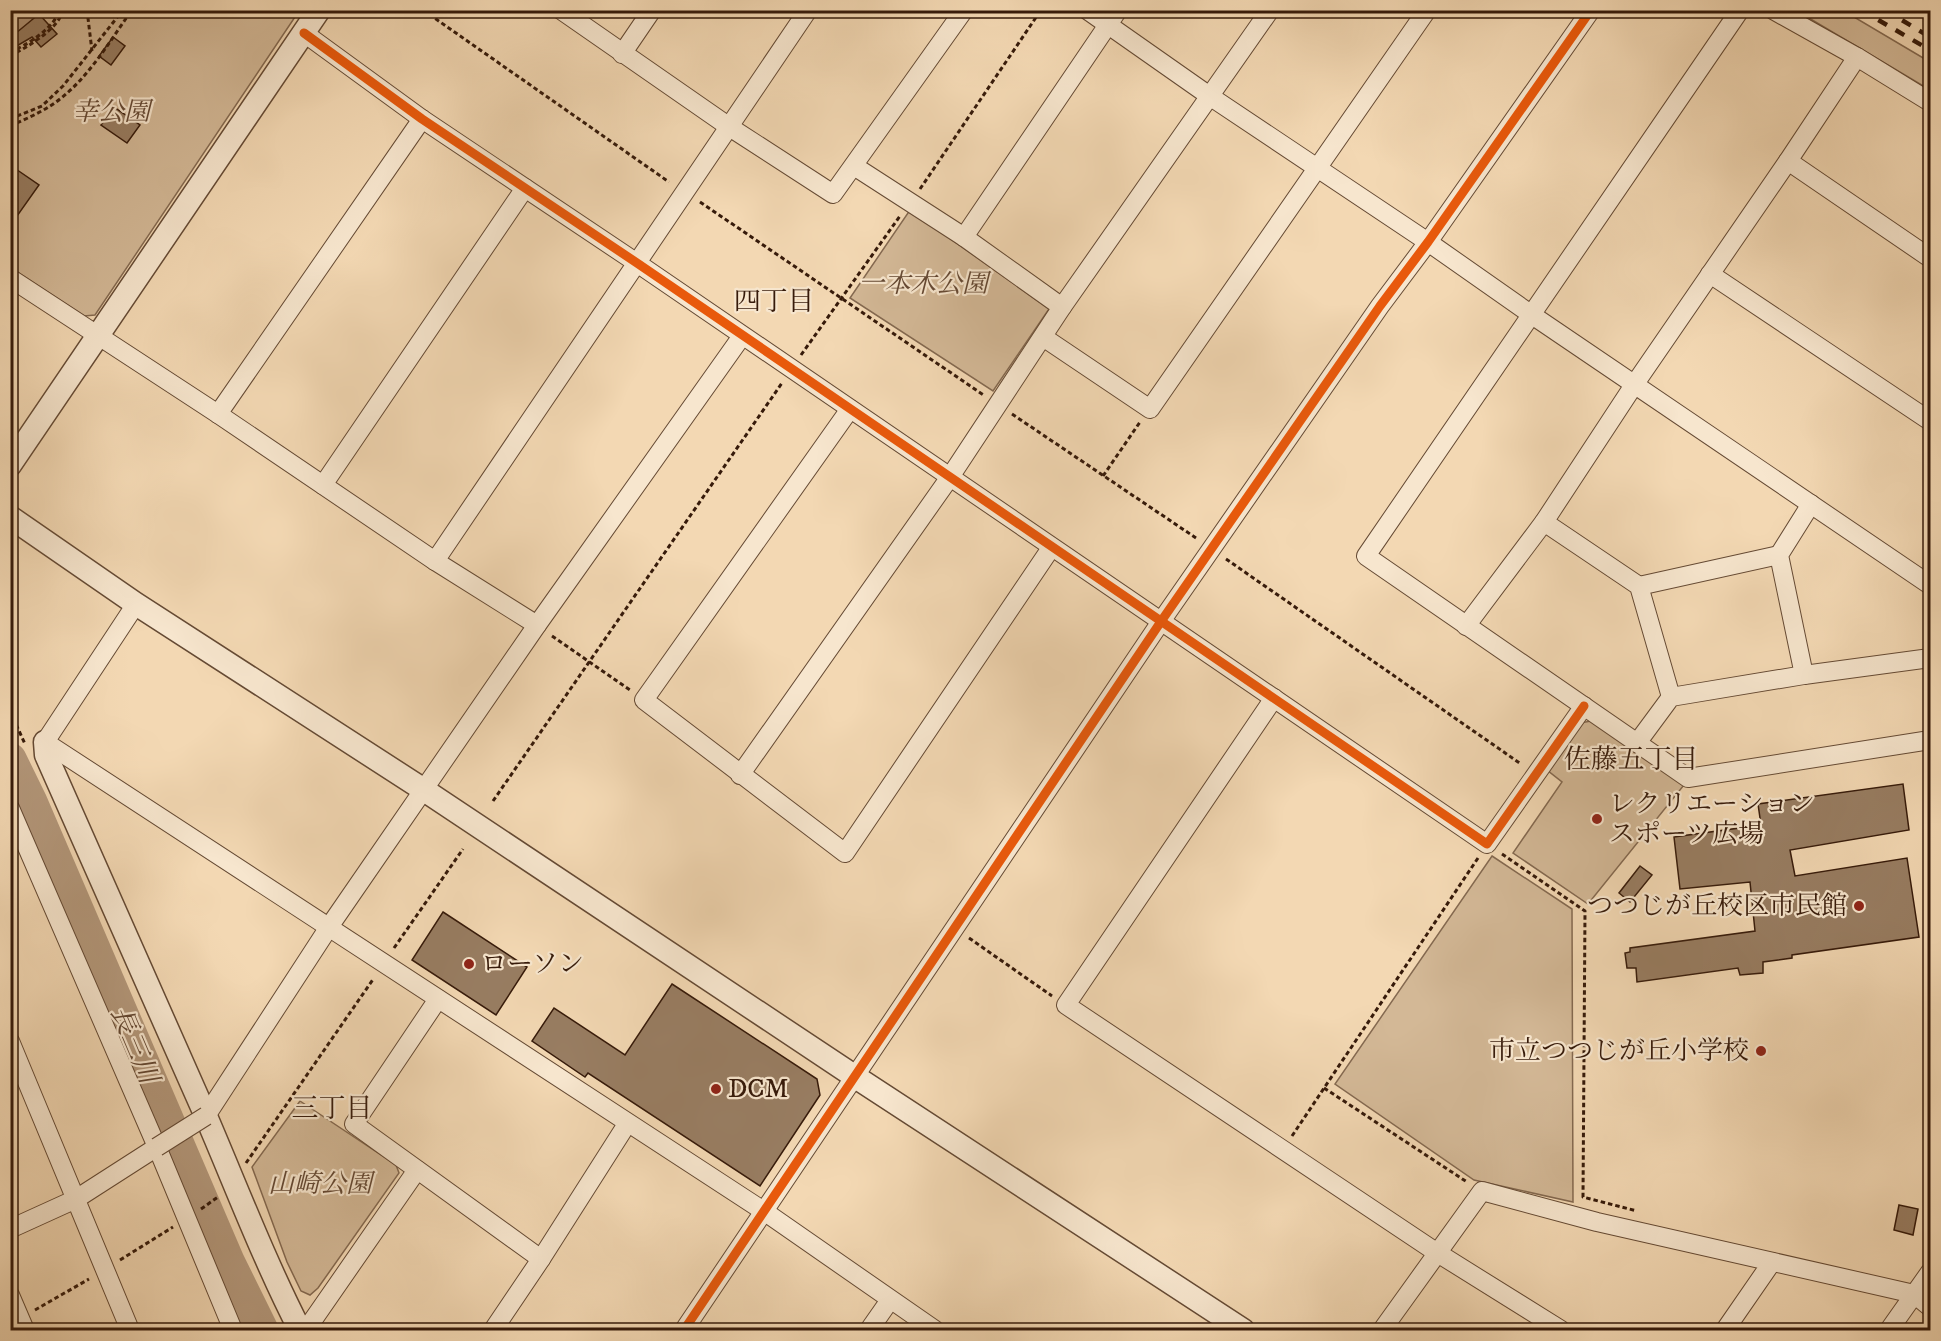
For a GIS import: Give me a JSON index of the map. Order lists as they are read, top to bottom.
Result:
{
  "districts": ["四丁目", "佐藤五丁目", "三丁目"],
  "water": ["長三川"],
  "parks": ["幸公園", "一本木公園", "山崎公園"],
  "places": [
    "レクリエーション スポーツ広場",
    "つつじが丘校区市民館",
    "ローソン",
    "市立つつじが丘小学校",
    "DCM"
  ]
}
